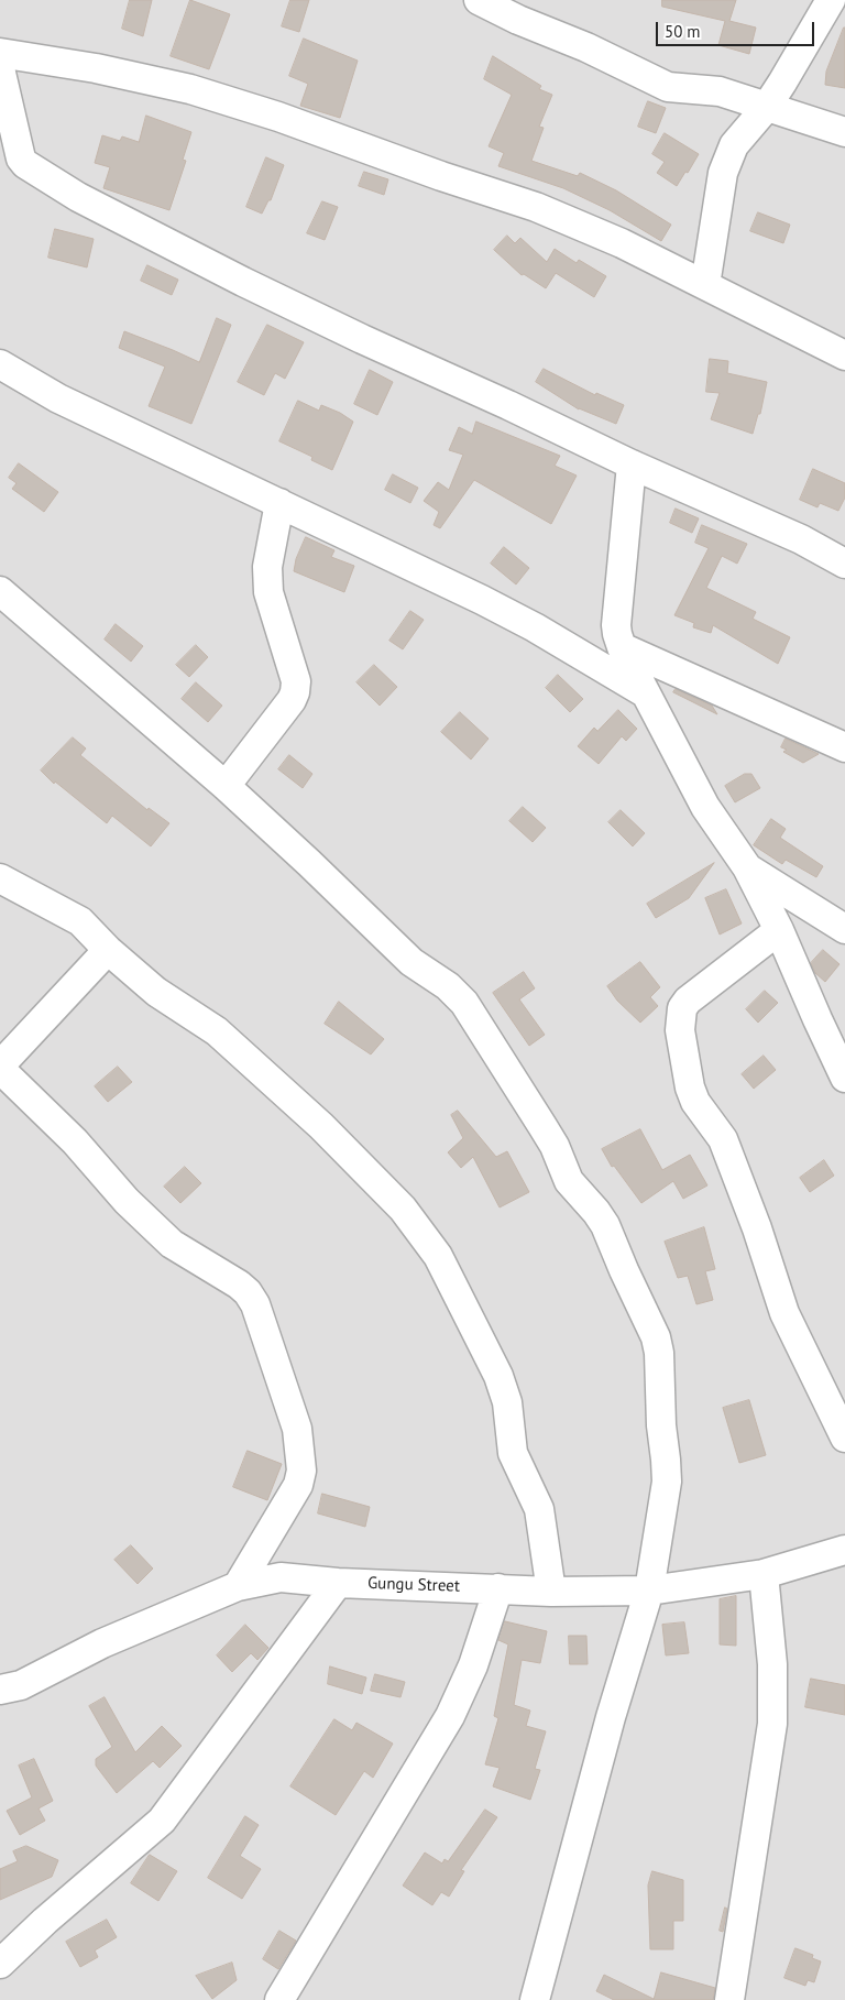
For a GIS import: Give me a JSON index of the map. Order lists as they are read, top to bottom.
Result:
{
  "streets": {
    "street": ["Gungu Street"]
  },
  "scale_bar": "50 m"
}
